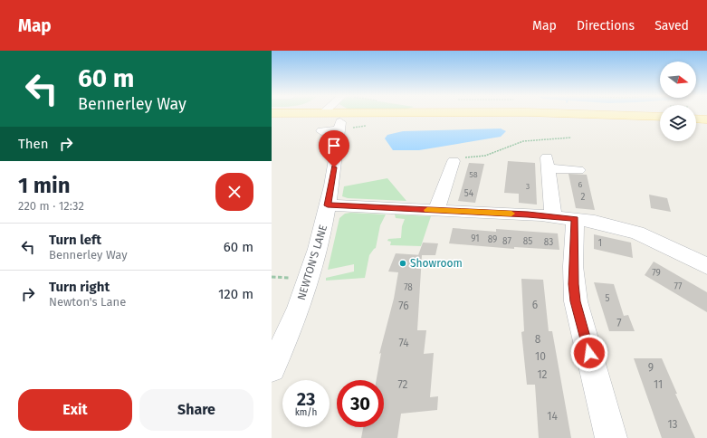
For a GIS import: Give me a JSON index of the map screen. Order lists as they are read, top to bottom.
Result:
{
  "streets": {
    "street": ["NEWTON'S LANE"]
  },
  "places": ["Showroom"],
  "house_numbers": [
    "58",
    "6",
    "3",
    "54",
    "2",
    "91",
    "89",
    "87",
    "85",
    "83",
    "1",
    "79",
    "77",
    "78",
    "5",
    "6",
    "76",
    "7",
    "8",
    "74",
    "10",
    "9",
    "12",
    "72",
    "11",
    "14",
    "13"
  ],
  "north": "right",
  "page": {
    "header": "Map",
    "nav": ["Map", "Directions", "Saved"],
    "turn": ["60 m", "Bennerley Way"],
    "then": "Then",
    "heading": ["1 min", "220 m · 12:32"],
    "list": [
      {
        "name": "Turn left",
        "note": "Bennerley Way",
        "value": "60 m"
      },
      {
        "name": "Turn right",
        "note": "Newton's Lane",
        "value": "120 m"
      }
    ],
    "speed": "23 km/h",
    "limit": "30",
    "buttons": ["Exit", "Share"]
  }
}
